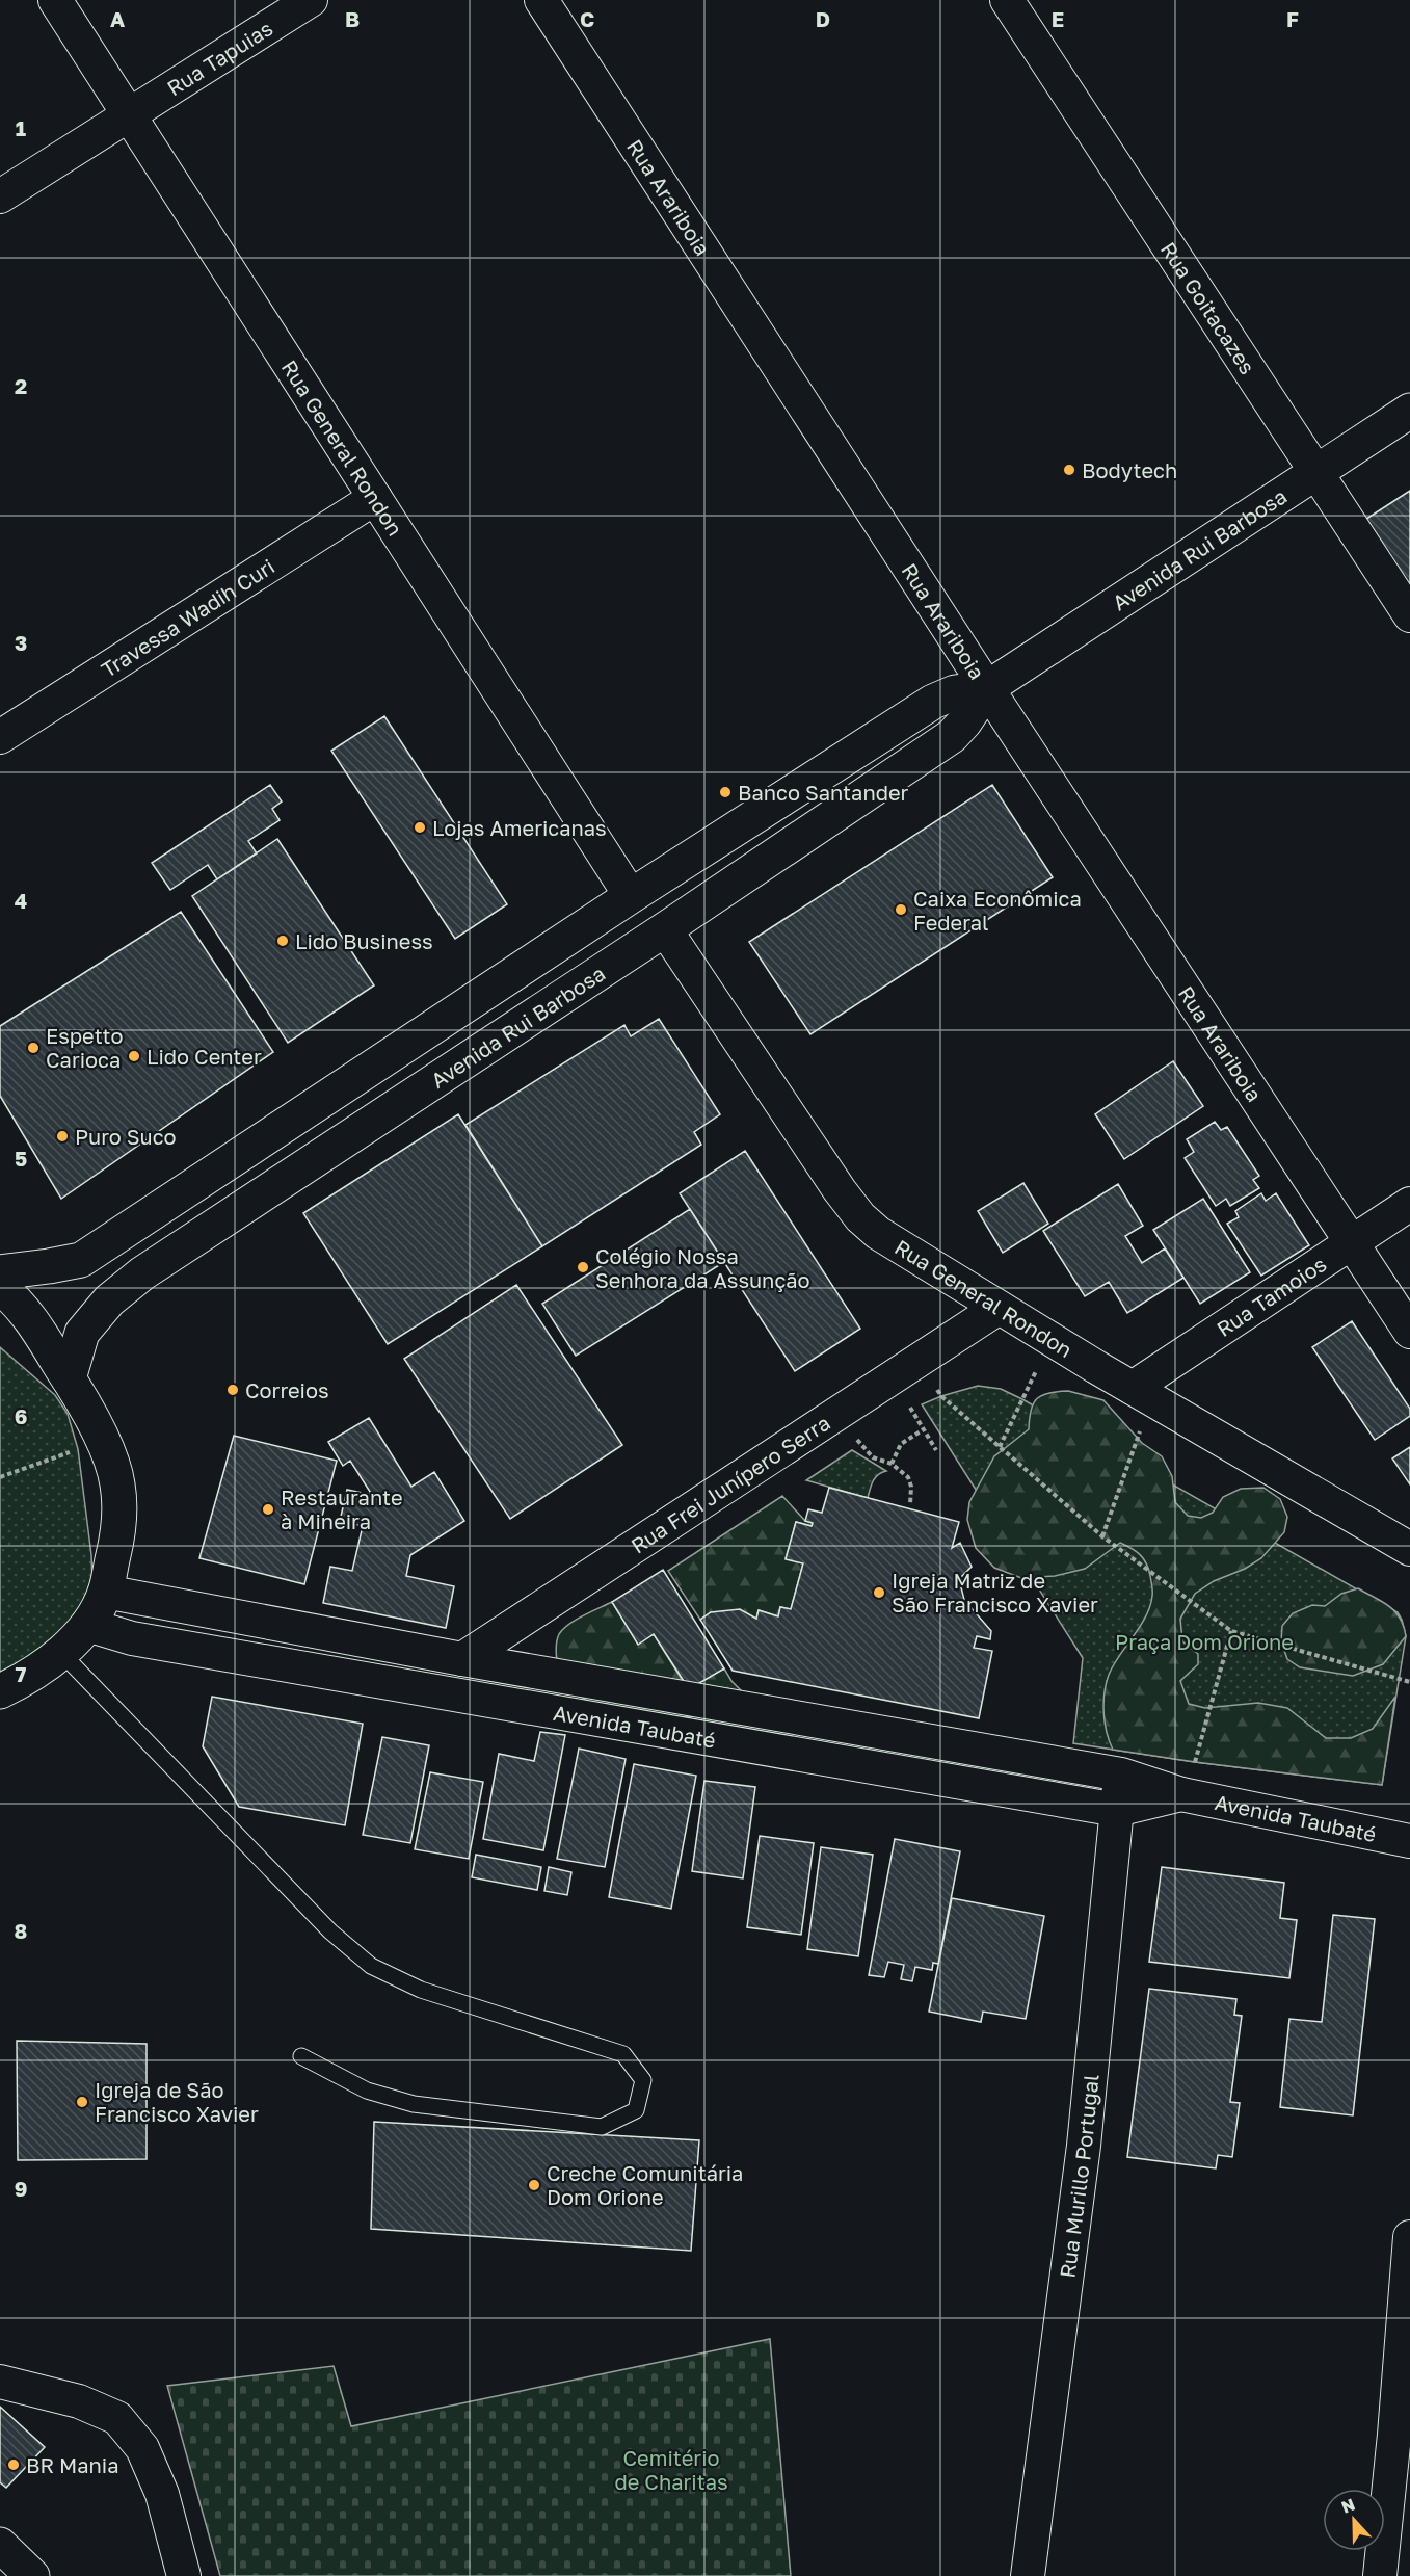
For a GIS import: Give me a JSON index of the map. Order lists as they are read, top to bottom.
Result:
{
  "streets": {
    "main road": ["Avenida Rui Barbosa"],
    "street": [
      "Rua Tapuias",
      "Rua Arariboia",
      "Rua Goitacazes",
      "Rua General Rondon",
      "Travessa Wadih Curi",
      "Rua Tamoios",
      "Rua Frei Junípero Serra",
      "Avenida Taubaté",
      "Rua Murillo Portugal"
    ]
  },
  "crossings": [
    ["Rua Tapuias", "Rua General Rondon"],
    ["Rua Arariboia", "Avenida Rui Barbosa"],
    ["Rua Arariboia", "Rua Tamoios"],
    ["Rua Goitacazes", "Avenida Rui Barbosa"],
    ["Rua General Rondon", "Avenida Rui Barbosa"],
    ["Rua General Rondon", "Travessa Wadih Curi"],
    ["Rua General Rondon", "Rua Tamoios"],
    ["Rua General Rondon", "Rua Frei Junípero Serra"],
    ["Rua Frei Junípero Serra", "Avenida Taubaté"],
    ["Avenida Taubaté", "Rua Murillo Portugal"]
  ],
  "parks": ["Praça Dom Orione", "Cemitério de Charitas"],
  "places": [
    "Bodytech",
    "Banco Santander",
    "Lojas Americanas",
    "Caixa Econômica Federal",
    "Lido Business",
    "Espetto Carioca",
    "Lido Center",
    "Puro Suco",
    "Colégio Nossa Senhora da Assunção",
    "Correios",
    "Restaurante à Mineira",
    "Igreja Matriz de São Francisco Xavier",
    "Igreja de São Francisco Xavier",
    "Creche Comunitária Dom Orione",
    "BR Mania"
  ],
  "north": "top",
  "grid": {
    "columns": [
      "A",
      "B",
      "C",
      "D",
      "E",
      "F"
    ],
    "rows": [
      "1",
      "2",
      "3",
      "4",
      "5",
      "6",
      "7",
      "8",
      "9"
    ]
  }
}
